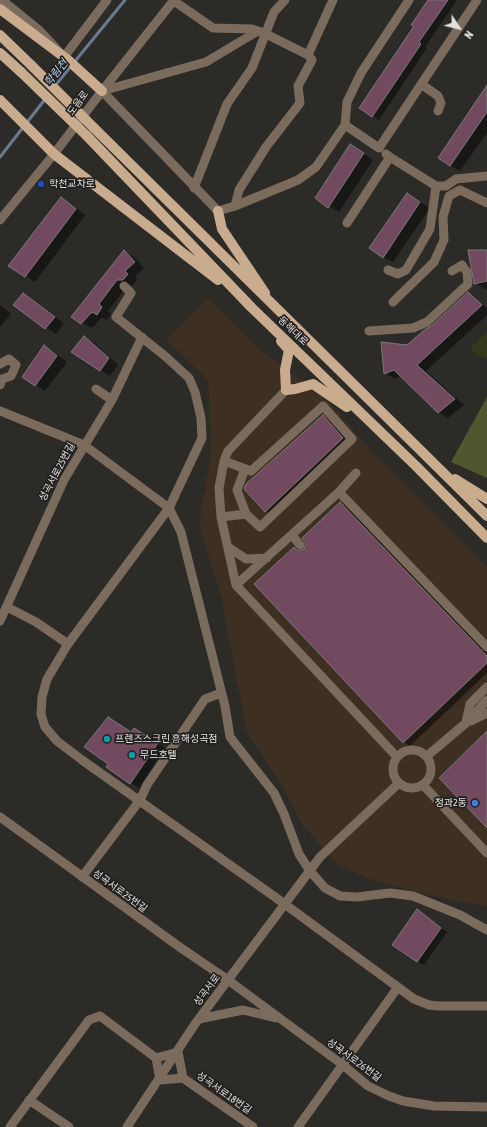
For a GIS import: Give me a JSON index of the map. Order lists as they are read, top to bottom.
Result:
{
  "streets": {
    "main road": ["동해대로"],
    "street": [
      "도음로",
      "성곡서로25번길",
      "성곡서로",
      "성곡서로26번길",
      "성곡서로18번길"
    ]
  },
  "crossings": [
    ["성곡서로25번길", "성곡서로"],
    ["성곡서로25번길", "성곡서로26번길"],
    ["성곡서로", "성곡서로26번길"],
    ["성곡서로", "성곡서로18번길"]
  ],
  "water": ["학림천"],
  "places": [
    "학천교차로",
    "프렌즈스크린 흥해성곡점",
    "무드호텔",
    "청과2동"
  ],
  "north": "bottom right"
}
